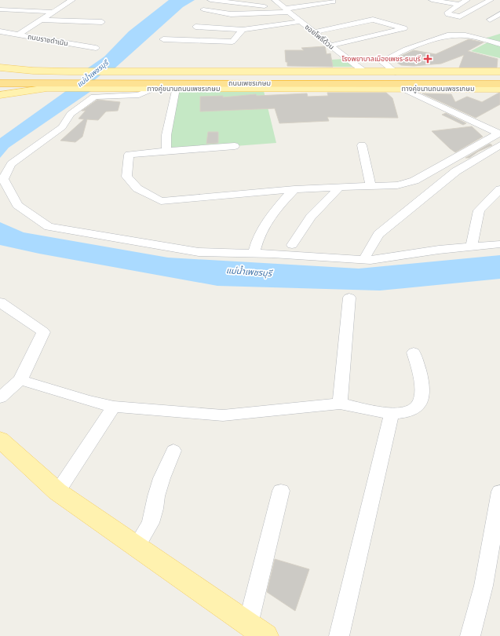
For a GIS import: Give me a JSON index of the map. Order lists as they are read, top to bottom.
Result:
{
  "streets": {
    "highway": ["ถนนเพชรเกษม"],
    "main road": ["ทางคู่ขนานถนนเพชรเกษม"],
    "street": ["ซอยโพธิ์ด้วน", "ถนนราชดำเนิน"]
  },
  "crossings": [
    ["ซอยโพธิ์ด้วน", "ถนนเพชรเกษม"],
    ["ถนนเพชรเกษม", "ทางคู่ขนานถนนเพชรเกษม"]
  ],
  "water": ["แม่น้ำเพชรบุรี"],
  "places": {
    "health": ["โรงพยาบาลเมืองเพชร-ธนบุรี"]
  }
}
